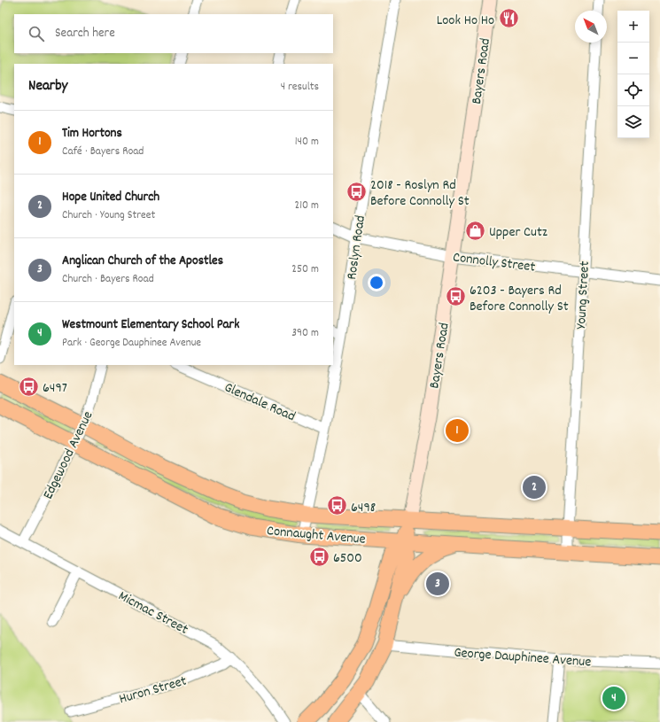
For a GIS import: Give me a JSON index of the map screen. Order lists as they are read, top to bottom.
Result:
{
  "streets": {
    "main road": ["Bayers Road", "Connaught Avenue"],
    "street": [
      "Roslyn Road",
      "Connolly Street",
      "Young Street",
      "Glendale Road",
      "Edgewood Avenue",
      "Micmac Street",
      "George Dauphinee Avenue",
      "Huron Street"
    ]
  },
  "crossings": [
    ["Bayers Road", "Connolly Street"],
    ["Bayers Road", "Connaught Avenue"],
    ["Bayers Road", "George Dauphinee Avenue"],
    ["Roslyn Road", "Connolly Street"],
    ["Roslyn Road", "Glendale Road"],
    ["Roslyn Road", "Connaught Avenue"],
    ["Connolly Street", "Young Street"],
    ["Young Street", "Connaught Avenue"],
    ["Edgewood Avenue", "Connaught Avenue"],
    ["Edgewood Avenue", "Micmac Street"],
    ["Micmac Street", "Huron Street"]
  ],
  "places": {
    "restaurant": ["Look Ho Ho"],
    "bus stop": [
      "2018 - Roslyn Rd Before Connolly St",
      "6203 - Bayers Rd Before Connolly St",
      "6497",
      "6498",
      "6500"
    ],
    "shop": ["Upper Cutz"]
  },
  "north": "top left",
  "page": {
    "map_buttons": ["+", "−"],
    "search": "Search here",
    "heading": ["Nearby", "4 results"],
    "list": [
      {
        "mark": "1",
        "name": "Tim Hortons",
        "note": "Café · Bayers Road",
        "value": "140 m"
      },
      {
        "mark": "2",
        "name": "Hope United Church",
        "note": "Church · Young Street",
        "value": "210 m"
      },
      {
        "mark": "3",
        "name": "Anglican Church of the Apostles",
        "note": "Church · Bayers Road",
        "value": "250 m"
      },
      {
        "mark": "4",
        "name": "Westmount Elementary School Park",
        "note": "Park · George Dauphinee Avenue",
        "value": "390 m"
      }
    ],
    "pins": [
      "1",
      "2",
      "3",
      "4"
    ]
  }
}
